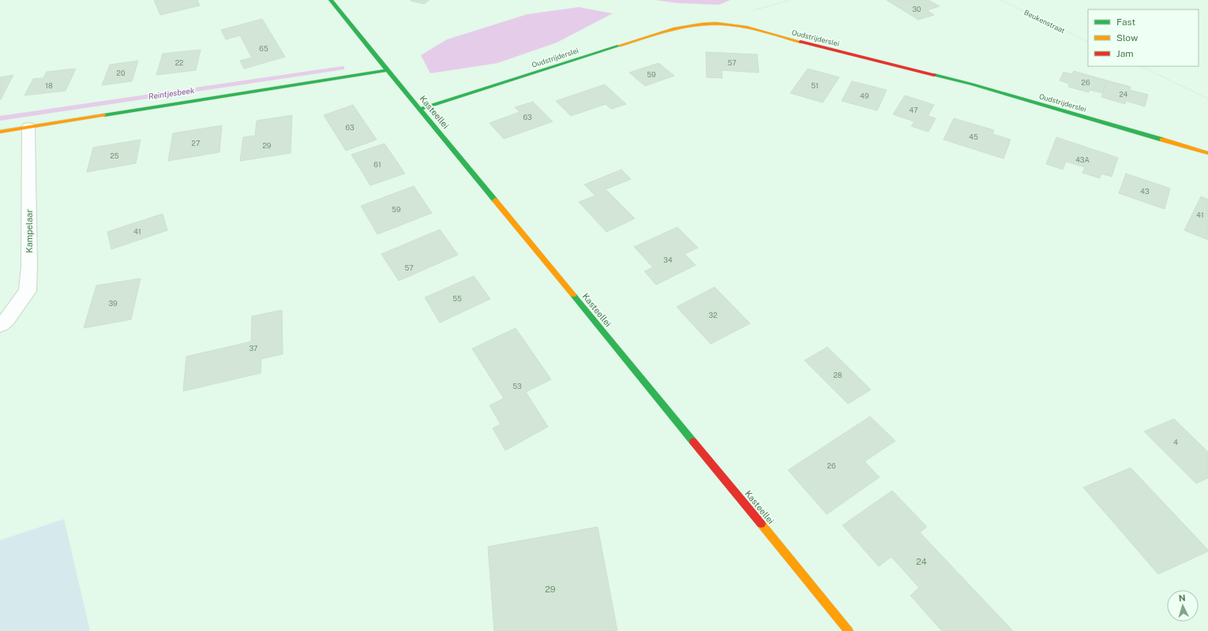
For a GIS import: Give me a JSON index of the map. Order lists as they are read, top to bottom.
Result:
{
  "streets": {
    "street": ["Oudstrijderslei", "Kasteellei", "Kampelaar"],
    "path": ["Beukenstraat"]
  },
  "crossings": [
    ["Oudstrijderslei", "Kasteellei"]
  ],
  "water": ["Reintjesbeek"],
  "house_numbers": [
    "30",
    "65",
    "22",
    "57",
    "20",
    "59",
    "26",
    "18",
    "51",
    "24",
    "49",
    "47",
    "63",
    "63",
    "45",
    "27",
    "29",
    "25",
    "43A",
    "61",
    "43",
    "59",
    "41",
    "41",
    "34",
    "57",
    "55",
    "39",
    "32",
    "37",
    "28",
    "53",
    "4",
    "26",
    "24",
    "29"
  ],
  "legend": ["Fast", "Slow", "Jam"],
  "north": "top"
}
